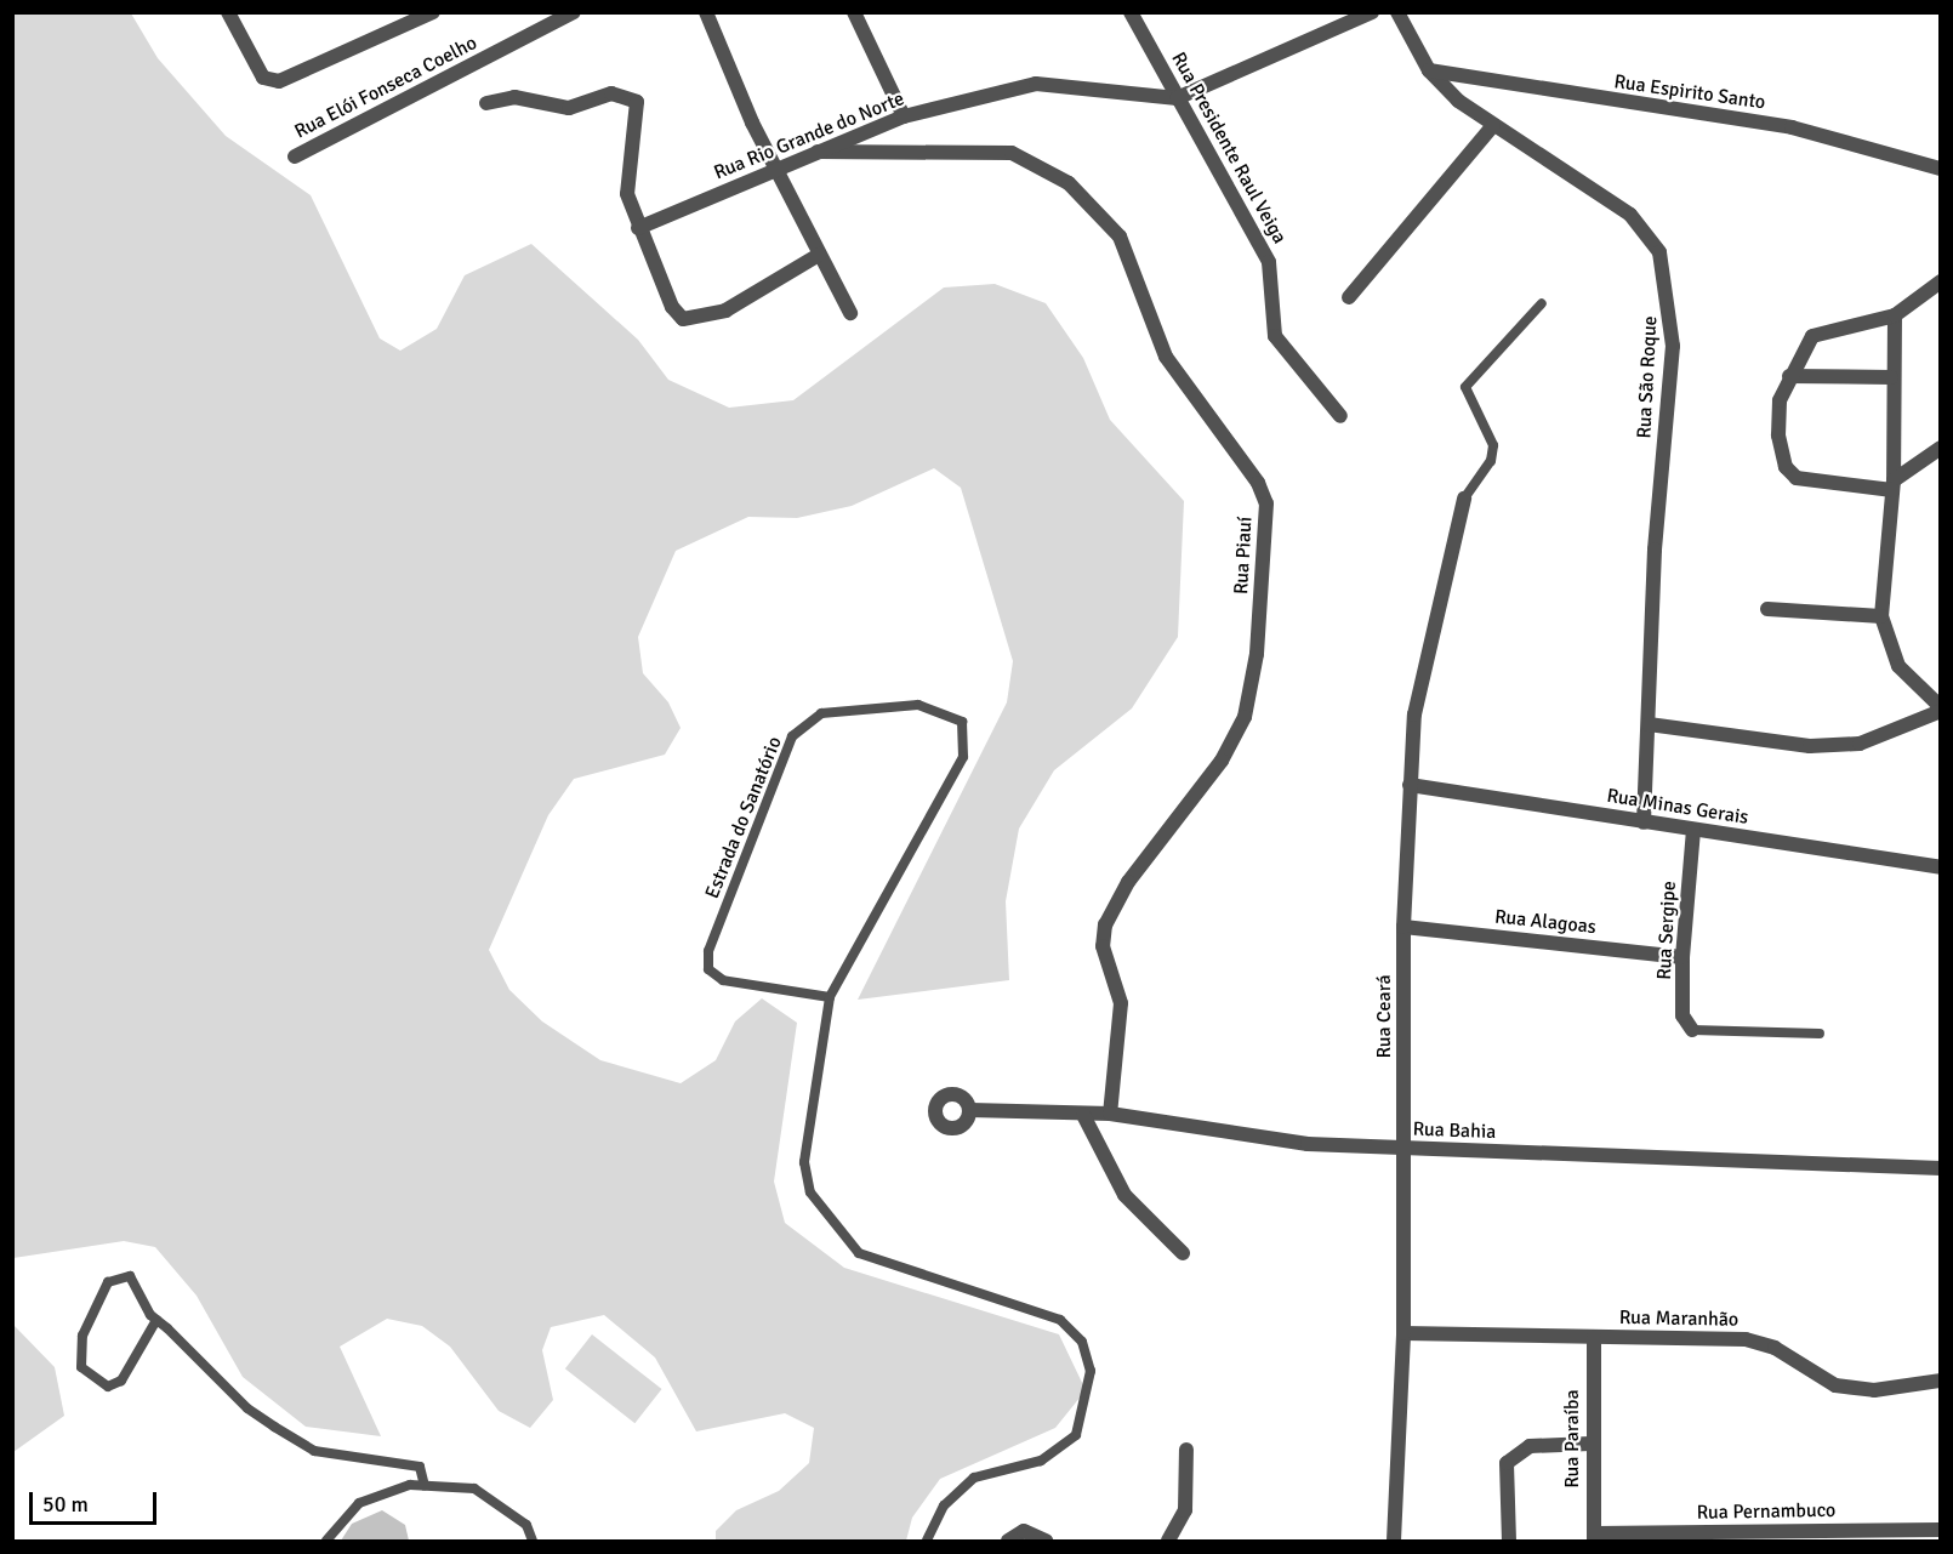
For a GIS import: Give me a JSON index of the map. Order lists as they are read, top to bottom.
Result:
{
  "streets": {
    "street": [
      "Rua Elói Fonseca Coelho",
      "Rua Espirito Santo",
      "Rua Rio Grande do Norte",
      "Rua Presidente Raul Veiga",
      "Rua São Roque",
      "Rua Piauí",
      "Rua Minas Gerais",
      "Rua Alagoas",
      "Rua Sergipe",
      "Rua Ceará",
      "Rua Bahia",
      "Rua Maranhão",
      "Rua Paraíba",
      "Rua Pernambuco"
    ],
    "lane": ["Estrada do Sanatório"]
  },
  "crossings": [
    ["Rua Espirito Santo", "Rua São Roque"],
    ["Rua Rio Grande do Norte", "Rua Presidente Raul Veiga"],
    ["Rua Rio Grande do Norte", "Rua Piauí"],
    ["Rua São Roque", "Rua Minas Gerais"],
    ["Rua Piauí", "Rua Bahia"],
    ["Rua Minas Gerais", "Rua Sergipe"],
    ["Rua Minas Gerais", "Rua Ceará"],
    ["Rua Alagoas", "Rua Sergipe"],
    ["Rua Alagoas", "Rua Ceará"],
    ["Rua Ceará", "Rua Bahia"],
    ["Rua Ceará", "Rua Maranhão"],
    ["Rua Maranhão", "Rua Paraíba"],
    ["Rua Paraíba", "Rua Pernambuco"]
  ],
  "scale_bar": "50 m"
}
